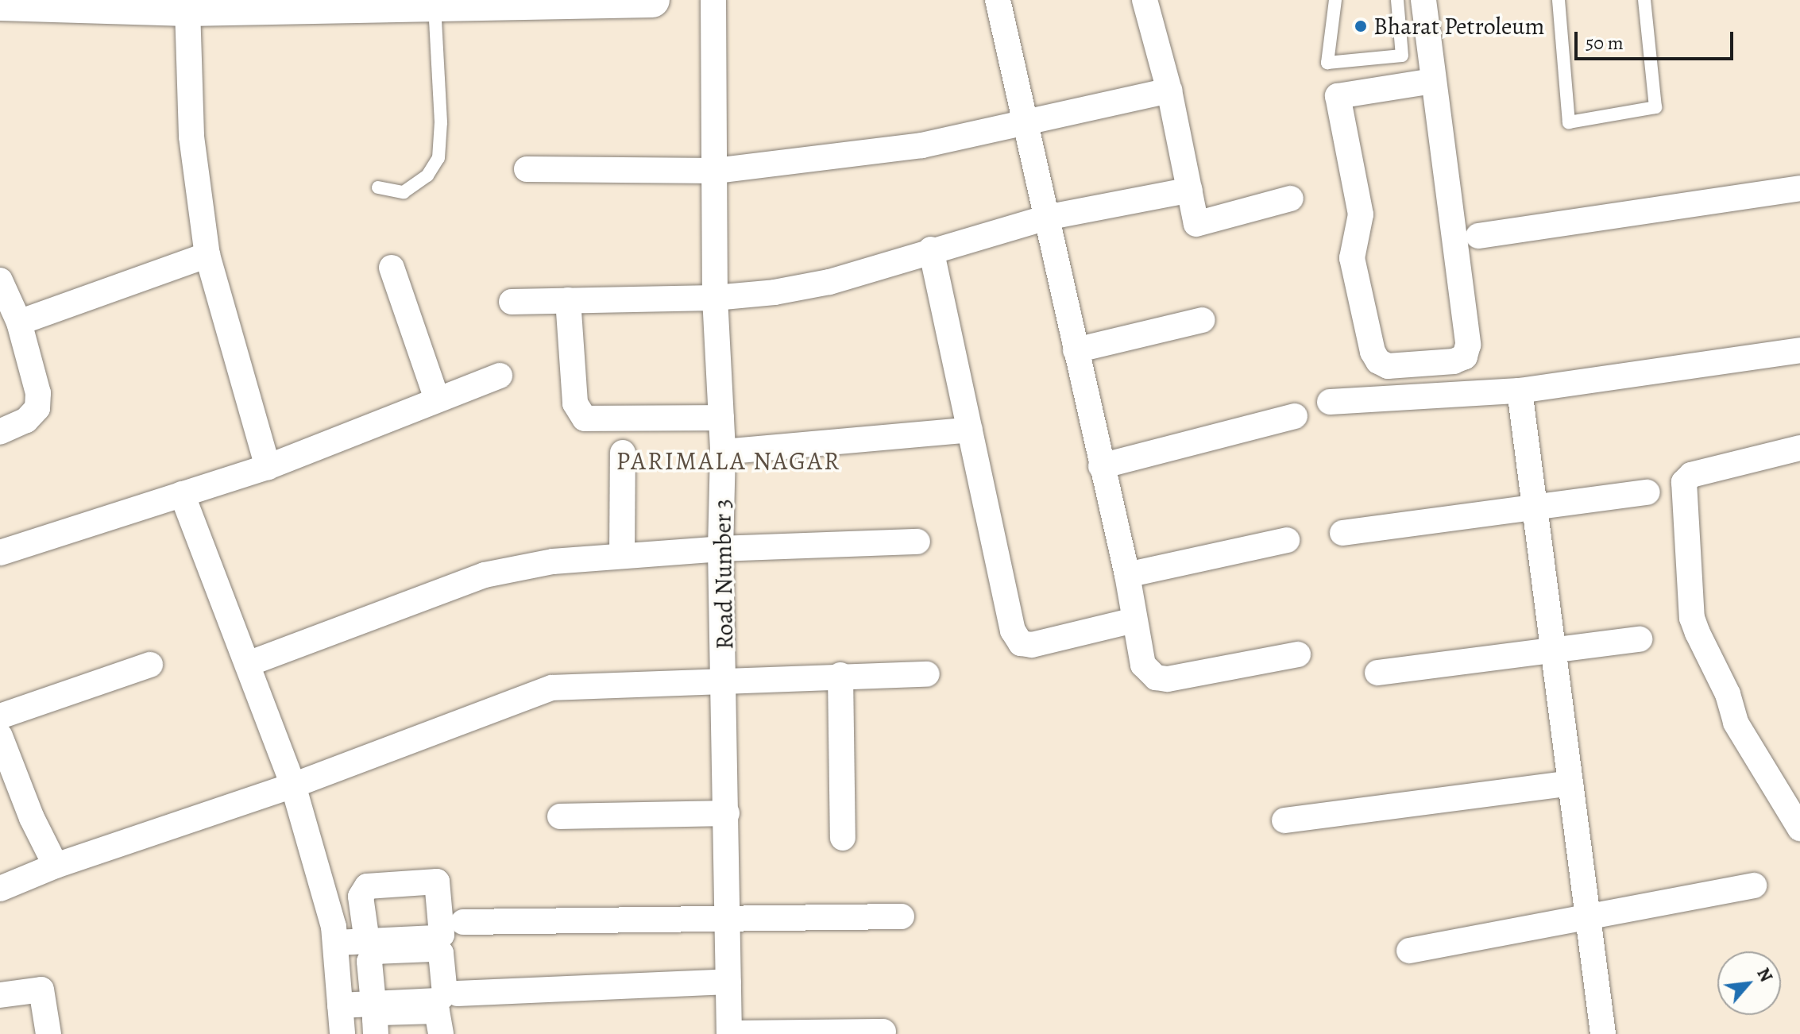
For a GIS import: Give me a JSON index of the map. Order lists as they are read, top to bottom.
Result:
{
  "streets": {
    "street": ["Road Number 3"]
  },
  "districts": ["PARIMALA NAGAR"],
  "places": ["Bharat Petroleum"],
  "scale_bar": "50 m",
  "north": "top right"
}
